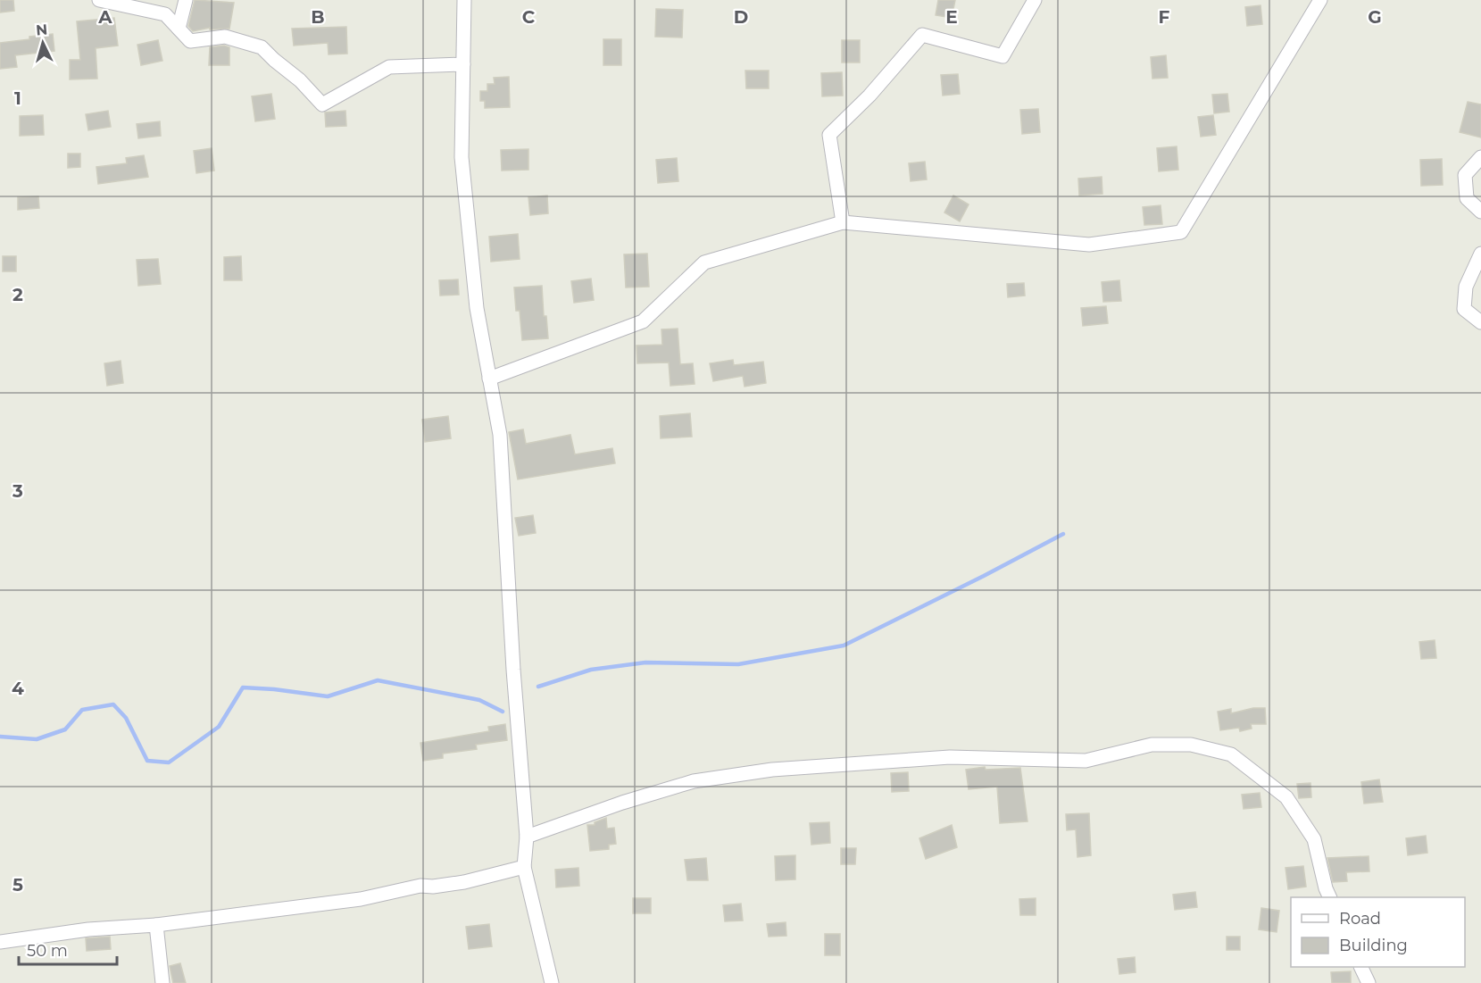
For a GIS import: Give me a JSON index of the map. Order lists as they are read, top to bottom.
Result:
{
  "legend": ["Road", "Building"],
  "scale_bar": "50 m",
  "north": "top",
  "grid": {
    "columns": [
      "A",
      "B",
      "C",
      "D",
      "E",
      "F",
      "G"
    ],
    "rows": [
      "1",
      "2",
      "3",
      "4",
      "5"
    ]
  }
}
